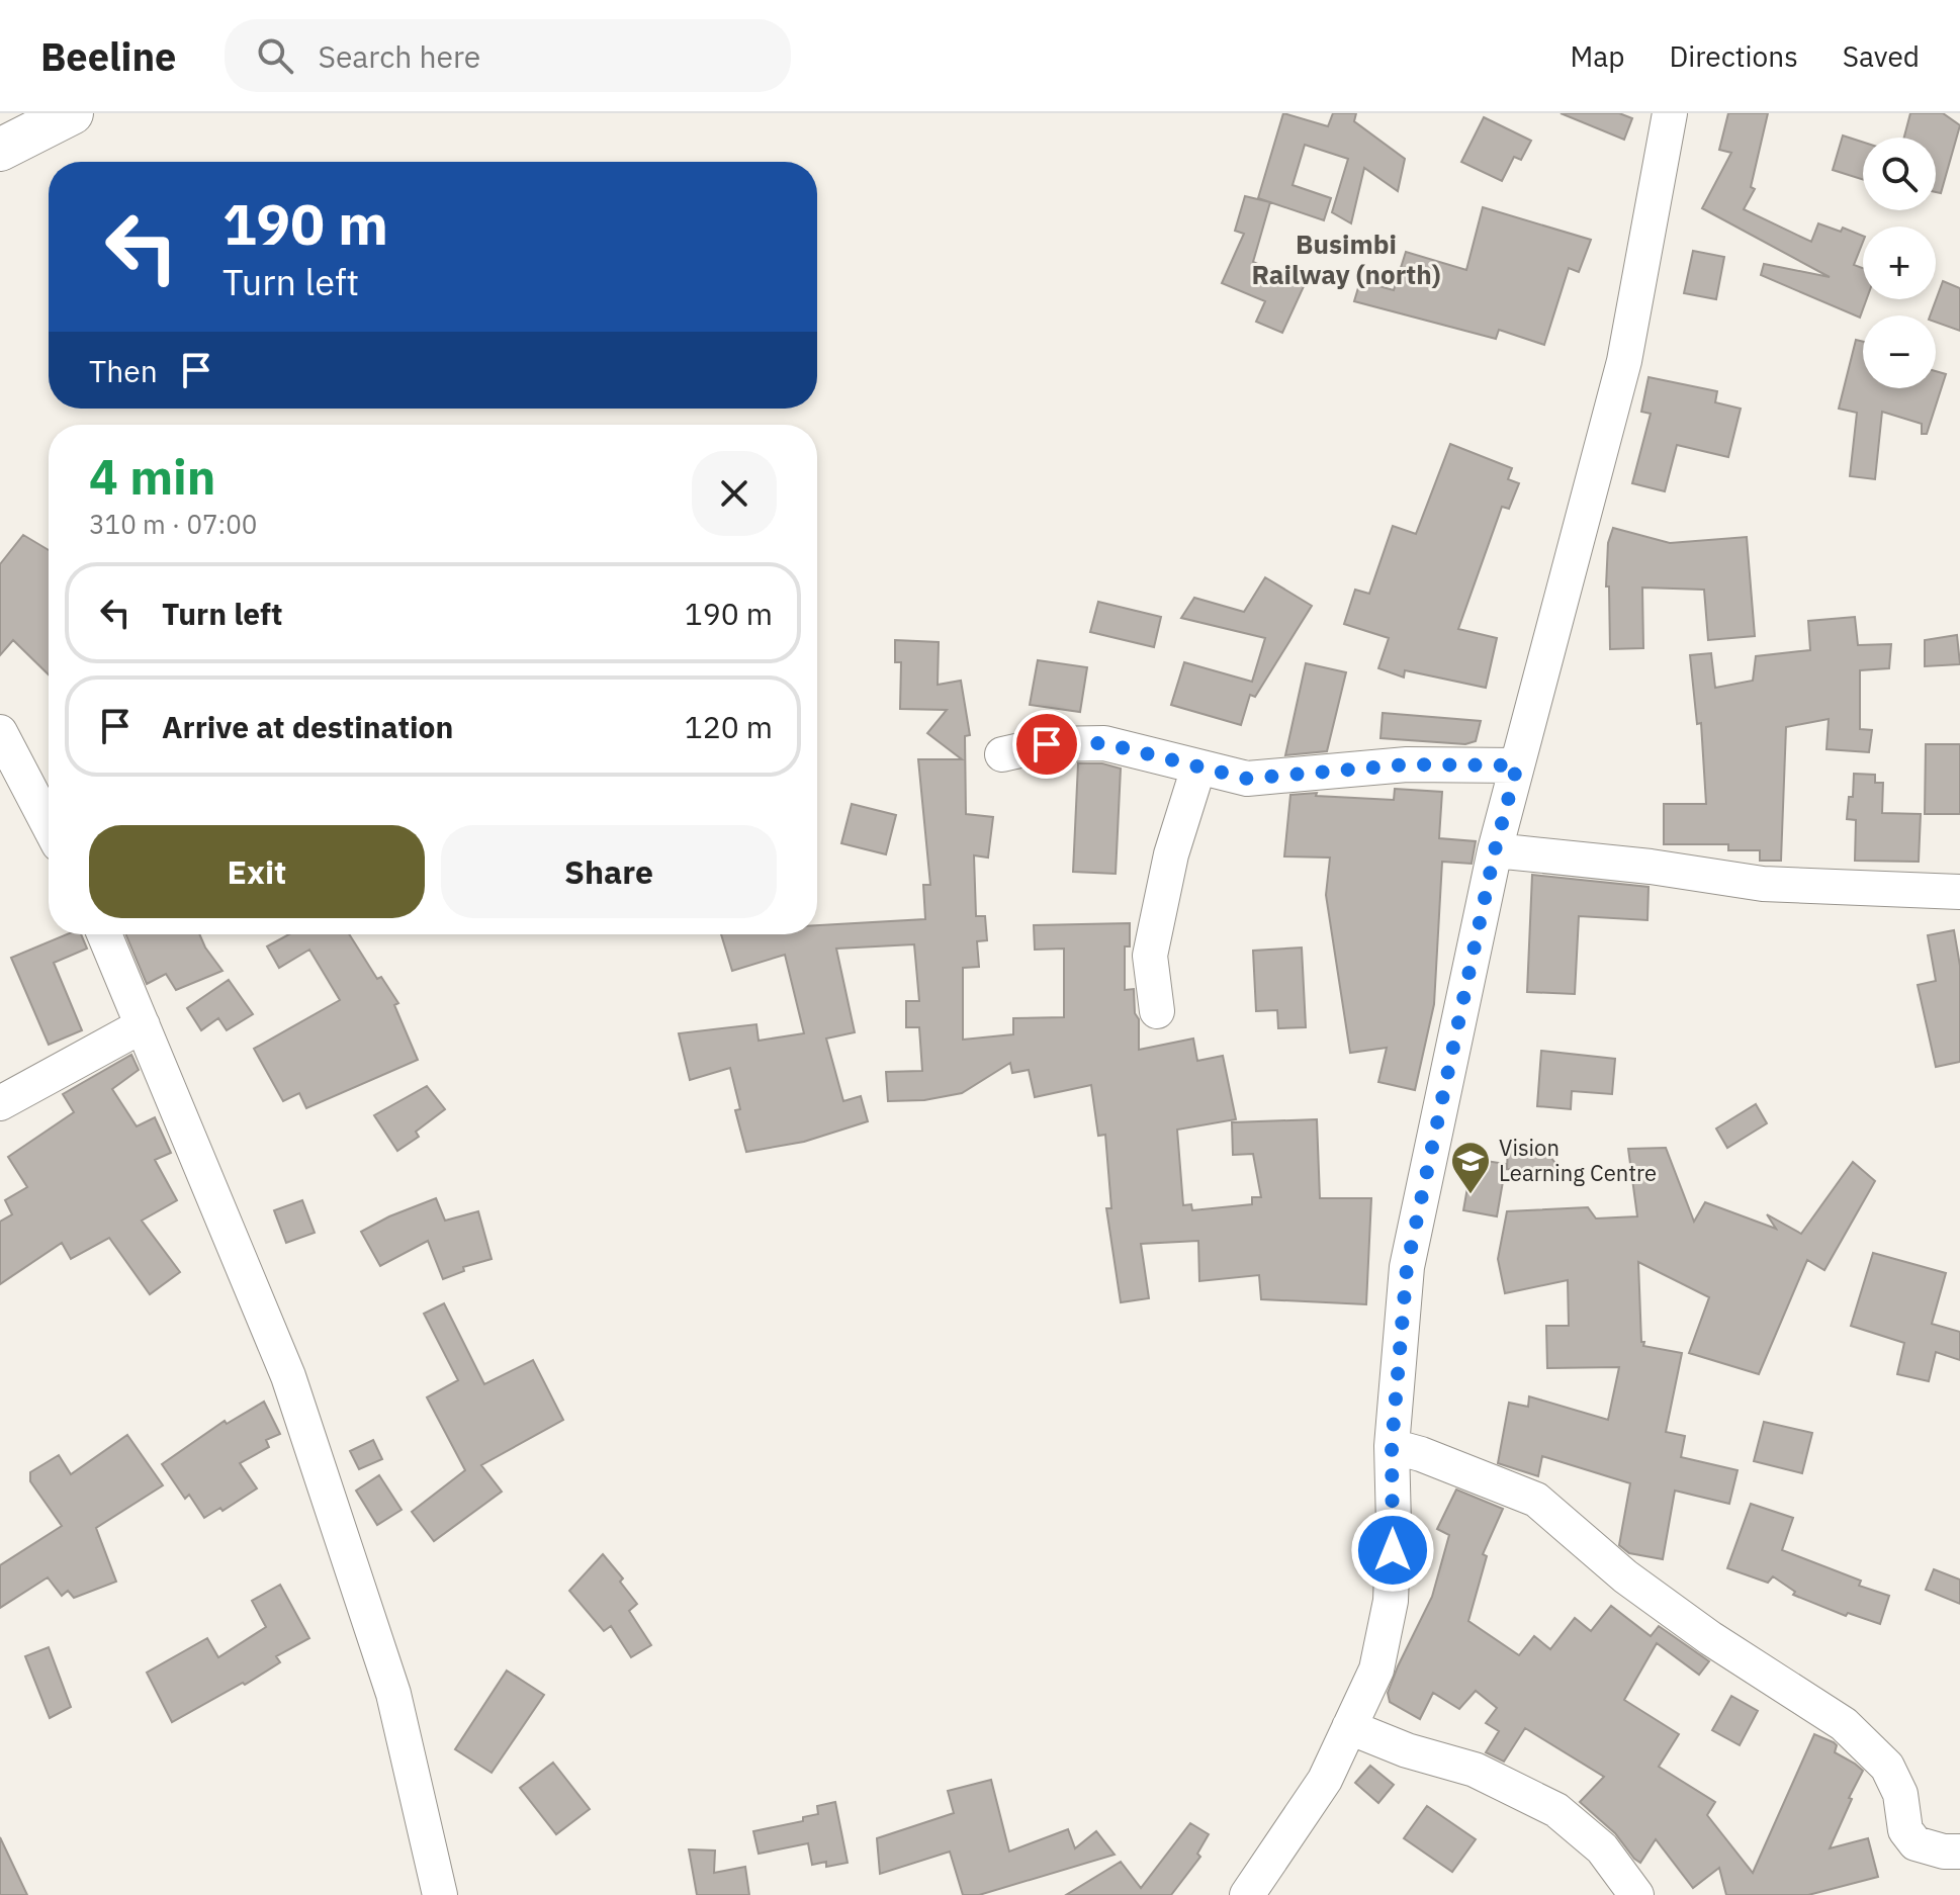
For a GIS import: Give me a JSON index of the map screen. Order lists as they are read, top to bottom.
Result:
{
  "districts": ["Busimbi Railway (north)"],
  "places": {
    "school or university": ["Vision Learning Centre"]
  },
  "page": {
    "header": "Beeline",
    "search": "Search here",
    "nav": ["Map", "Directions", "Saved"],
    "map_buttons": ["+", "−"],
    "turn": ["190 m", "Turn left"],
    "then": "Then",
    "heading": ["4 min", "310 m · 07:00"],
    "list": [
      {
        "name": "Turn left",
        "value": "190 m"
      },
      {
        "name": "Arrive at destination",
        "value": "120 m"
      }
    ],
    "buttons": ["Exit", "Share"]
  }
}
